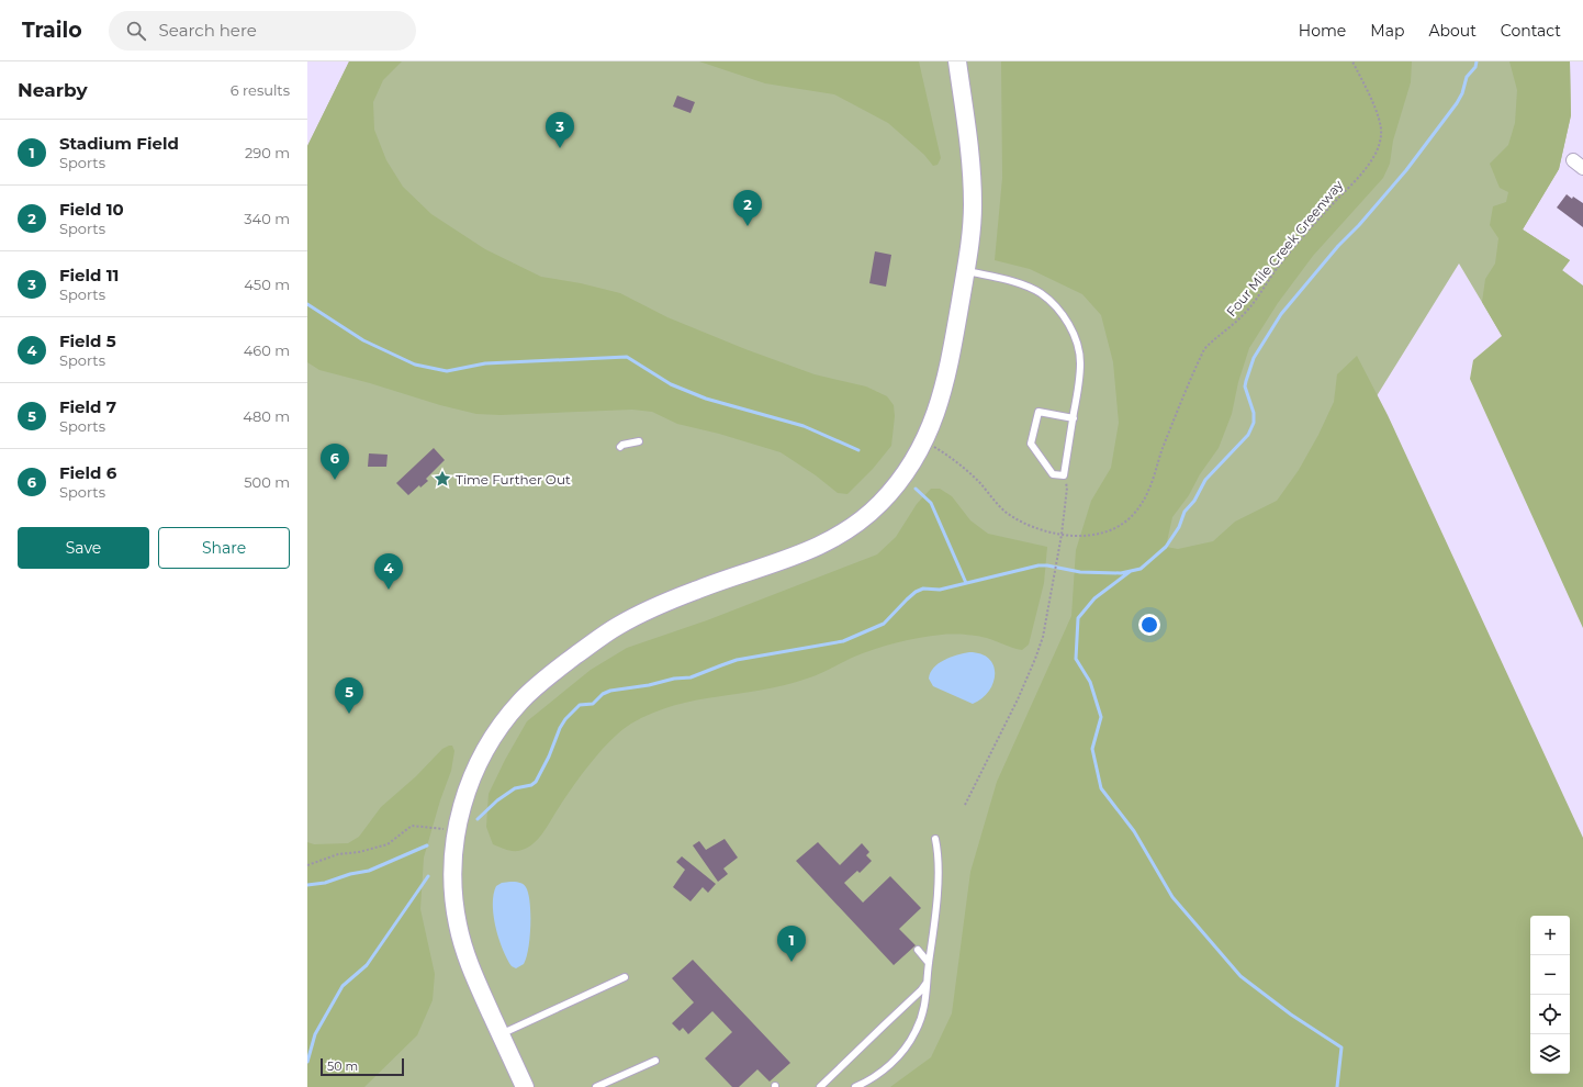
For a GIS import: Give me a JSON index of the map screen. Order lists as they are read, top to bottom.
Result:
{
  "streets": {
    "path": ["Four Mile Creek Greenway"]
  },
  "places": {
    "place": ["Time Further Out"]
  },
  "scale_bar": "50 m",
  "page": {
    "header": "Trailo",
    "search": "Search here",
    "nav": [
      "Home",
      "Map",
      "About",
      "Contact"
    ],
    "heading": ["Nearby", "6 results"],
    "pins": [
      "3",
      "2",
      "6",
      "4",
      "5",
      "1"
    ],
    "list": [
      {
        "mark": "1",
        "name": "Stadium Field",
        "note": "Sports",
        "value": "290 m"
      },
      {
        "mark": "2",
        "name": "Field 10",
        "note": "Sports",
        "value": "340 m"
      },
      {
        "mark": "3",
        "name": "Field 11",
        "note": "Sports",
        "value": "450 m"
      },
      {
        "mark": "4",
        "name": "Field 5",
        "note": "Sports",
        "value": "460 m"
      },
      {
        "mark": "5",
        "name": "Field 7",
        "note": "Sports",
        "value": "480 m"
      },
      {
        "mark": "6",
        "name": "Field 6",
        "note": "Sports",
        "value": "500 m"
      }
    ],
    "buttons": ["Save", "Share"],
    "map_buttons": ["+", "−"],
    "scale": "50 m"
  }
}
